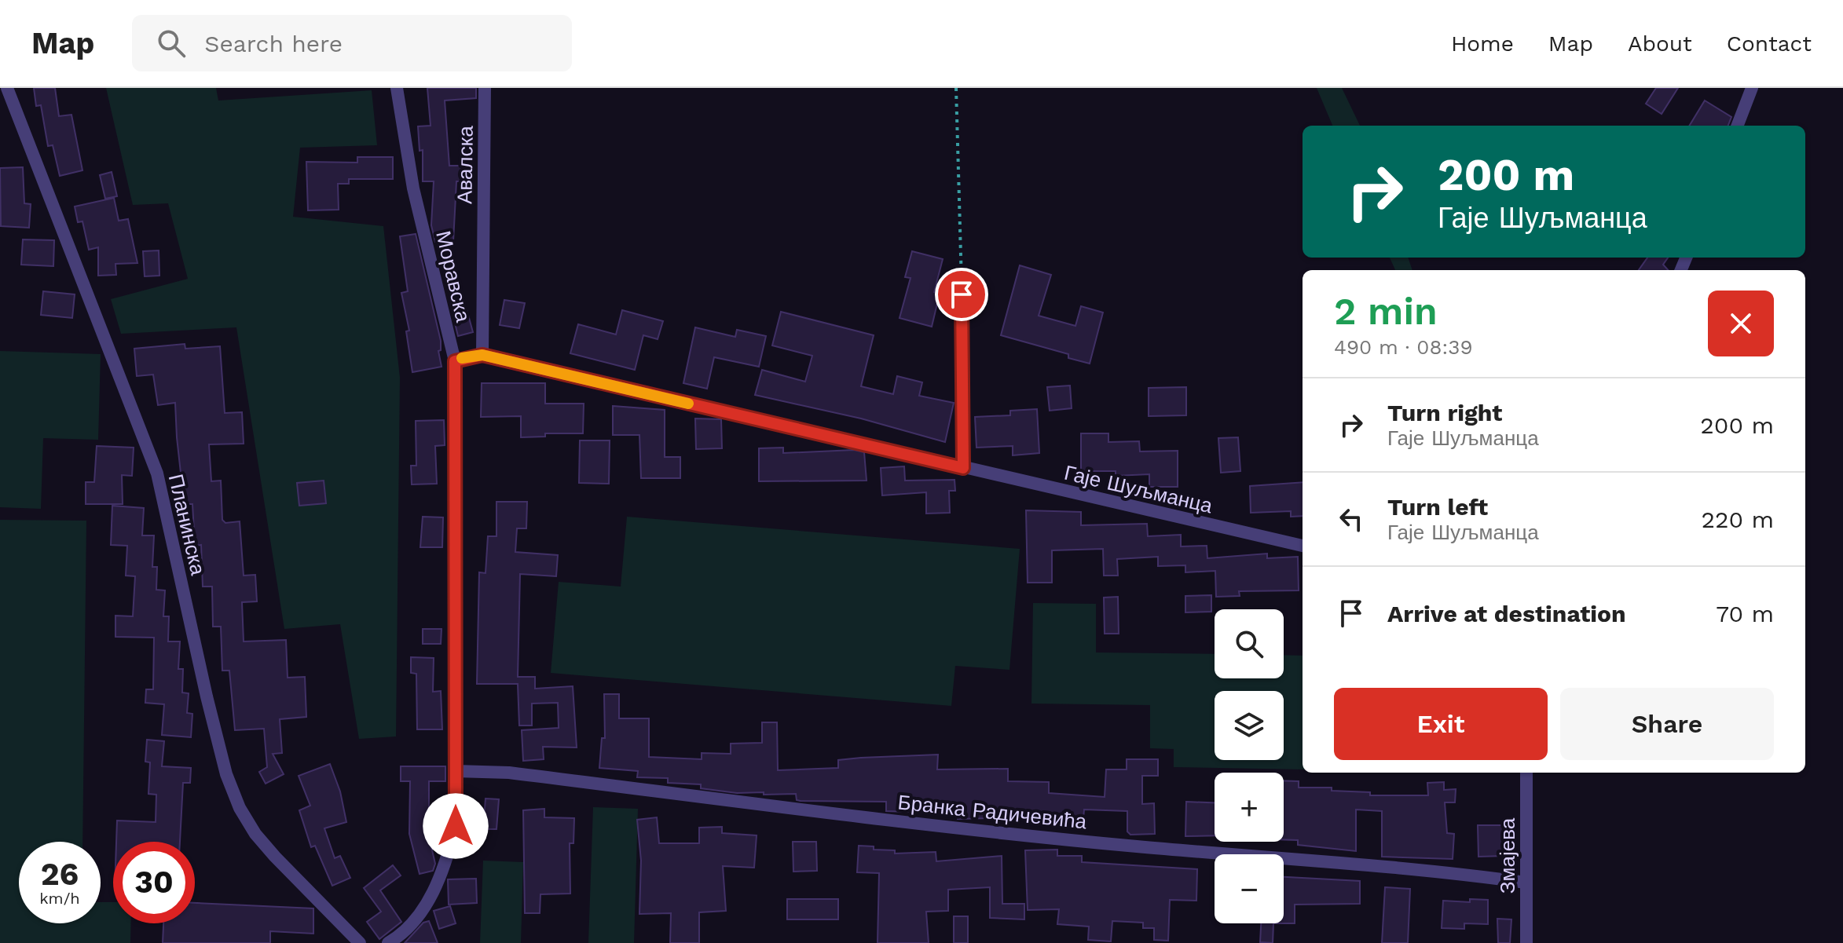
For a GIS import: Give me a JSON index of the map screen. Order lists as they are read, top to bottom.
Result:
{
  "streets": {
    "street": [
      "Авалска",
      "Моравска",
      "Гаје Шуљманца",
      "Планинска",
      "Бранка Радичевића",
      "Змајева"
    ]
  },
  "crossings": [
    ["Авалска", "Гаје Шуљманца"],
    ["Моравска", "Гаје Шуљманца"],
    ["Моравска", "Бранка Радичевића"],
    ["Бранка Радичевића", "Змајева"]
  ],
  "page": {
    "header": "Map",
    "search": "Search here",
    "nav": [
      "Home",
      "Map",
      "About",
      "Contact"
    ],
    "turn": ["200 m", "Гаје Шуљманца"],
    "heading": ["2 min", "490 m · 08:39"],
    "list": [
      {
        "name": "Turn right",
        "note": "Гаје Шуљманца",
        "value": "200 m"
      },
      {
        "name": "Turn left",
        "note": "Гаје Шуљманца",
        "value": "220 m"
      },
      {
        "name": "Arrive at destination",
        "value": "70 m"
      }
    ],
    "map_buttons": ["+", "−"],
    "buttons": ["Exit", "Share"],
    "speed": "26 km/h",
    "limit": "30"
  }
}
